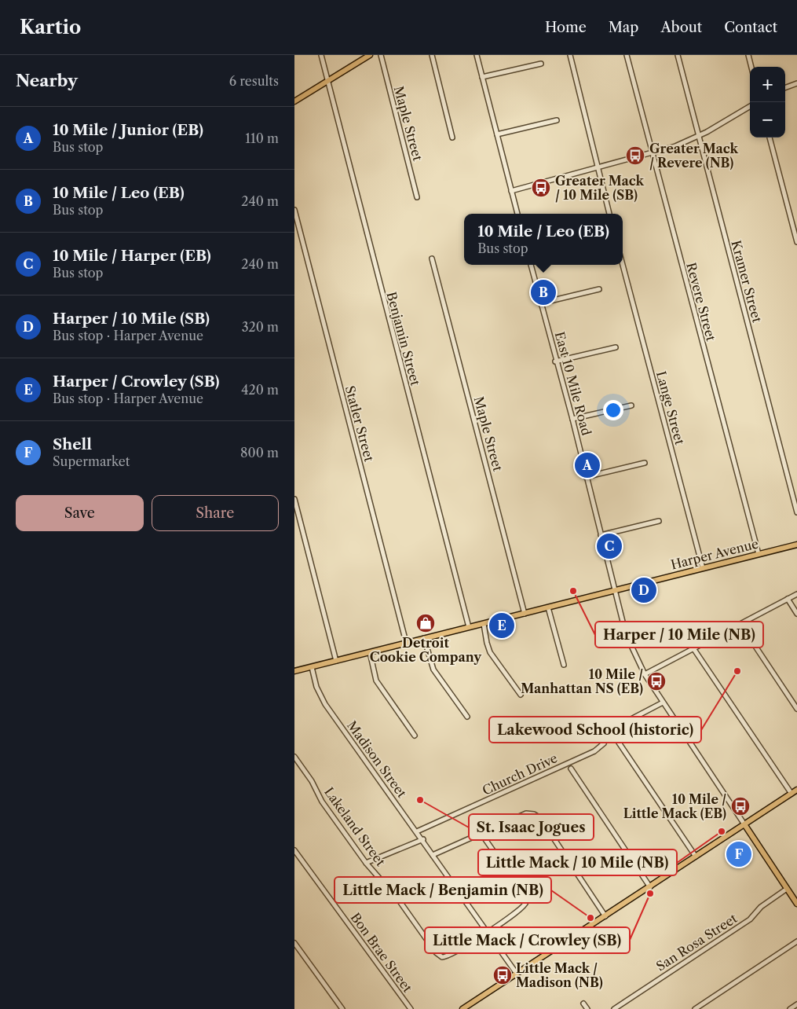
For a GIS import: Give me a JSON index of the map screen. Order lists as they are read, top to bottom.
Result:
{
  "streets": {
    "main road": ["East 10 Mile Road", "Harper Avenue"],
    "street": [
      "Maple Street",
      "Kramer Street",
      "Revere Street",
      "Benjamin Street",
      "Lange Street",
      "Statler Street",
      "Madison Street",
      "Church Drive",
      "Lakeland Street",
      "San Rosa Street",
      "Bon Brae Street"
    ]
  },
  "crossings": [
    ["Maple Street", "Harper Avenue"],
    ["Revere Street", "Harper Avenue"],
    ["Benjamin Street", "Harper Avenue"],
    ["East 10 Mile Road", "Harper Avenue"],
    ["East 10 Mile Road", "Church Drive"],
    ["East 10 Mile Road", "San Rosa Street"],
    ["Lange Street", "Harper Avenue"],
    ["Statler Street", "Harper Avenue"],
    ["Harper Avenue", "Madison Street"],
    ["Madison Street", "Church Drive"],
    ["Madison Street", "Lakeland Street"]
  ],
  "places": {
    "bus stop": [
      "Greater Mack / Revere (NB)",
      "Greater Mack / 10 Mile (SB)",
      "10 Mile / Manhattan NS (EB)",
      "10 Mile / Little Mack (EB)",
      "Little Mack / Madison (NB)"
    ],
    "other": [
      "Harper / 10 Mile (NB)",
      "Lakewood School (historic)",
      "St. Isaac Jogues",
      "Little Mack / 10 Mile (NB)",
      "Little Mack / Crowley (SB)",
      "Little Mack / Benjamin (NB)"
    ],
    "shop": ["Detroit Cookie Company"]
  },
  "page": {
    "header": "Kartio",
    "nav": [
      "Home",
      "Map",
      "About",
      "Contact"
    ],
    "heading": ["Nearby", "6 results"],
    "map_buttons": ["+", "−"],
    "list": [
      {
        "mark": "A",
        "name": "10 Mile / Junior (EB)",
        "note": "Bus stop",
        "value": "110 m"
      },
      {
        "mark": "B",
        "name": "10 Mile / Leo (EB)",
        "note": "Bus stop",
        "value": "240 m"
      },
      {
        "mark": "C",
        "name": "10 Mile / Harper (EB)",
        "note": "Bus stop",
        "value": "240 m"
      },
      {
        "mark": "D",
        "name": "Harper / 10 Mile (SB)",
        "note": "Bus stop · Harper Avenue",
        "value": "320 m"
      },
      {
        "mark": "E",
        "name": "Harper / Crowley (SB)",
        "note": "Bus stop · Harper Avenue",
        "value": "420 m"
      },
      {
        "mark": "F",
        "name": "Shell",
        "note": "Supermarket",
        "value": "800 m"
      }
    ],
    "popup": ["10 Mile / Leo (EB)", "Bus stop"],
    "pins": [
      "B",
      "A",
      "C",
      "D",
      "E",
      "F"
    ],
    "buttons": ["Save", "Share"]
  }
}
